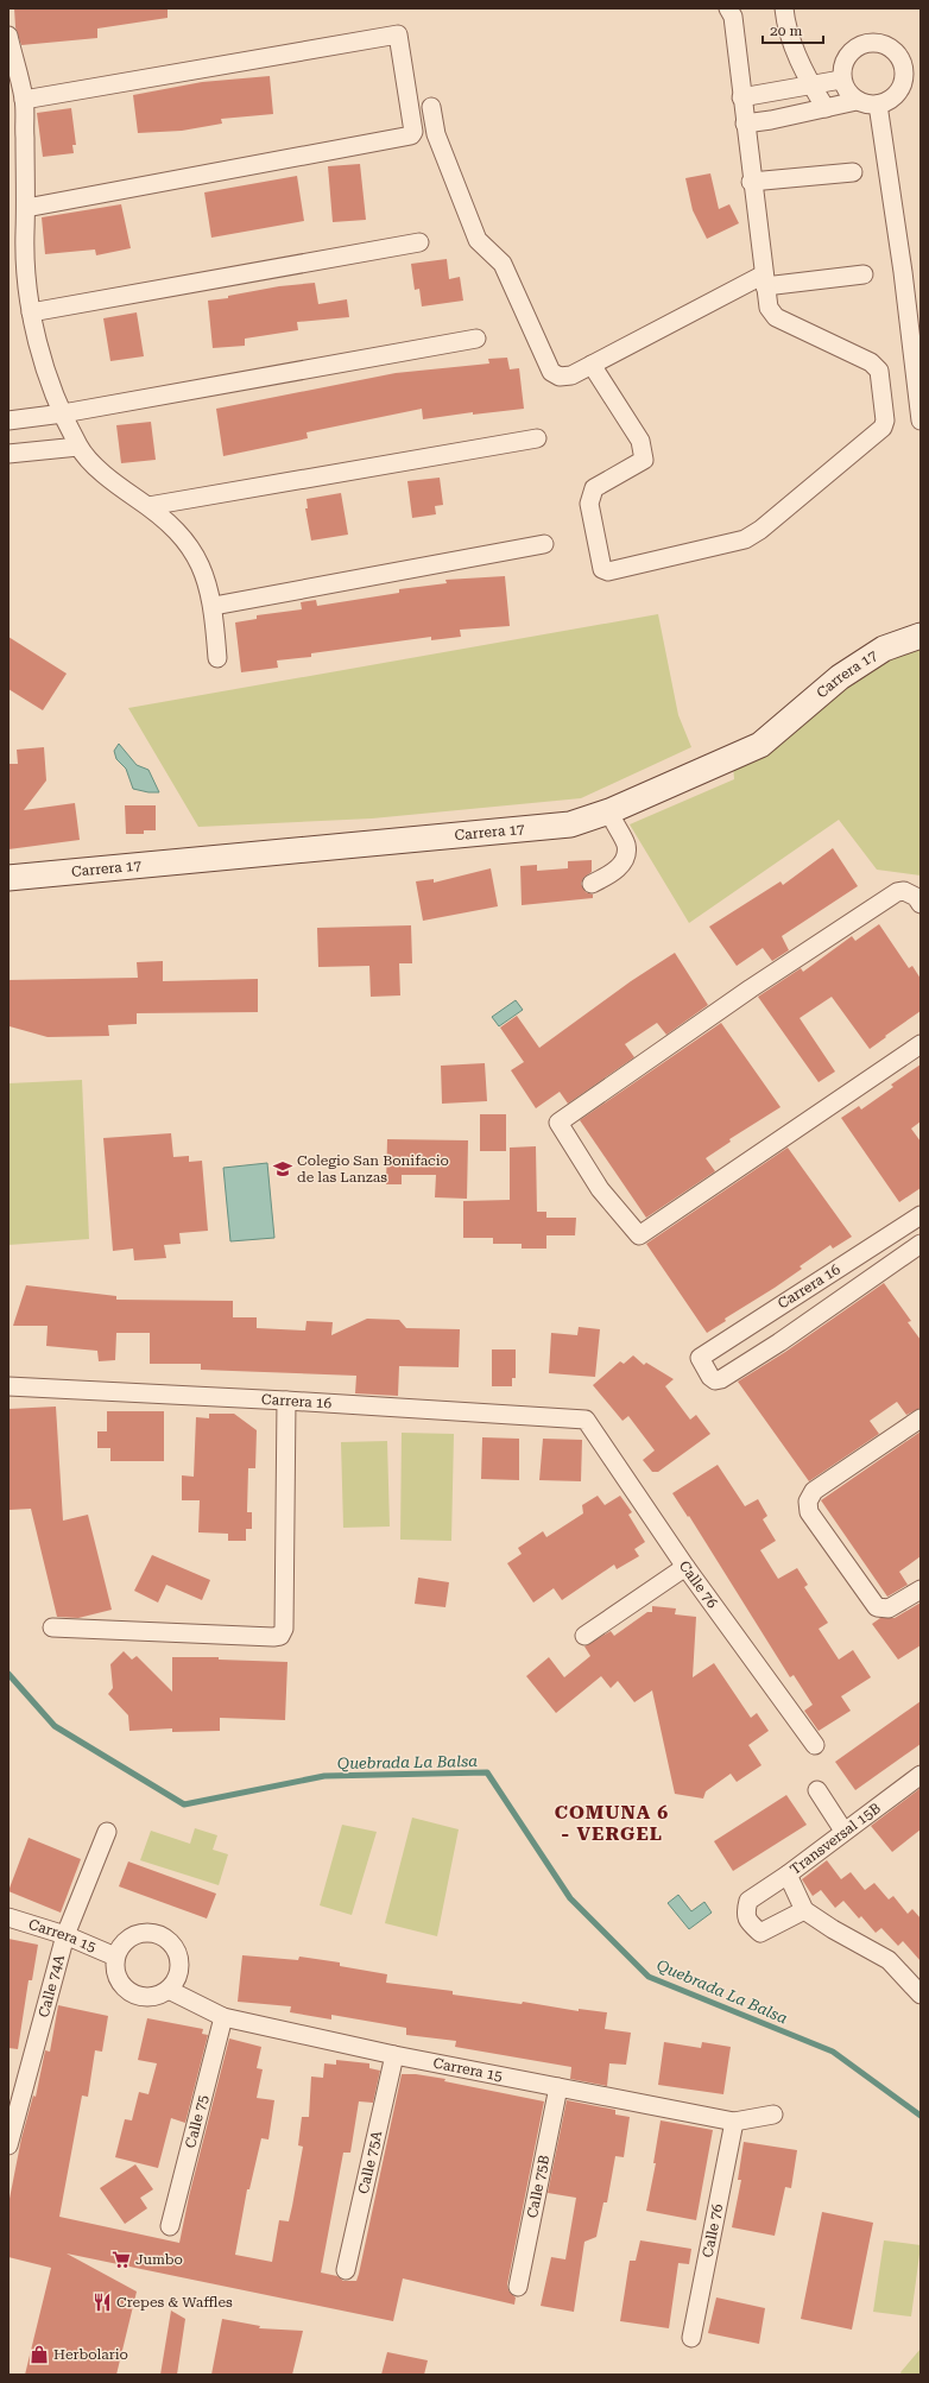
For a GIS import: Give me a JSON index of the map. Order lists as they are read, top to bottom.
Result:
{
  "streets": {
    "street": [
      "Carrera 17",
      "Carrera 16",
      "Calle 76",
      "Transversal 15B",
      "Carrera 15",
      "Calle 74A",
      "Calle 75",
      "Calle 75A",
      "Calle 75B"
    ]
  },
  "crossings": [
    ["Carrera 16", "Calle 76"],
    ["Calle 76", "Carrera 15"],
    ["Carrera 15", "Calle 74A"],
    ["Carrera 15", "Calle 75"],
    ["Carrera 15", "Calle 75A"],
    ["Carrera 15", "Calle 75B"]
  ],
  "districts": ["COMUNA 6 - VERGEL"],
  "water": ["Quebrada La Balsa"],
  "places": {
    "school or university": ["Colegio San Bonifacio de las Lanzas"],
    "supermarket": ["Jumbo"],
    "restaurant": ["Crepes & Waffles"],
    "shop": ["Herbolario"]
  },
  "scale_bar": "20 m"
}
